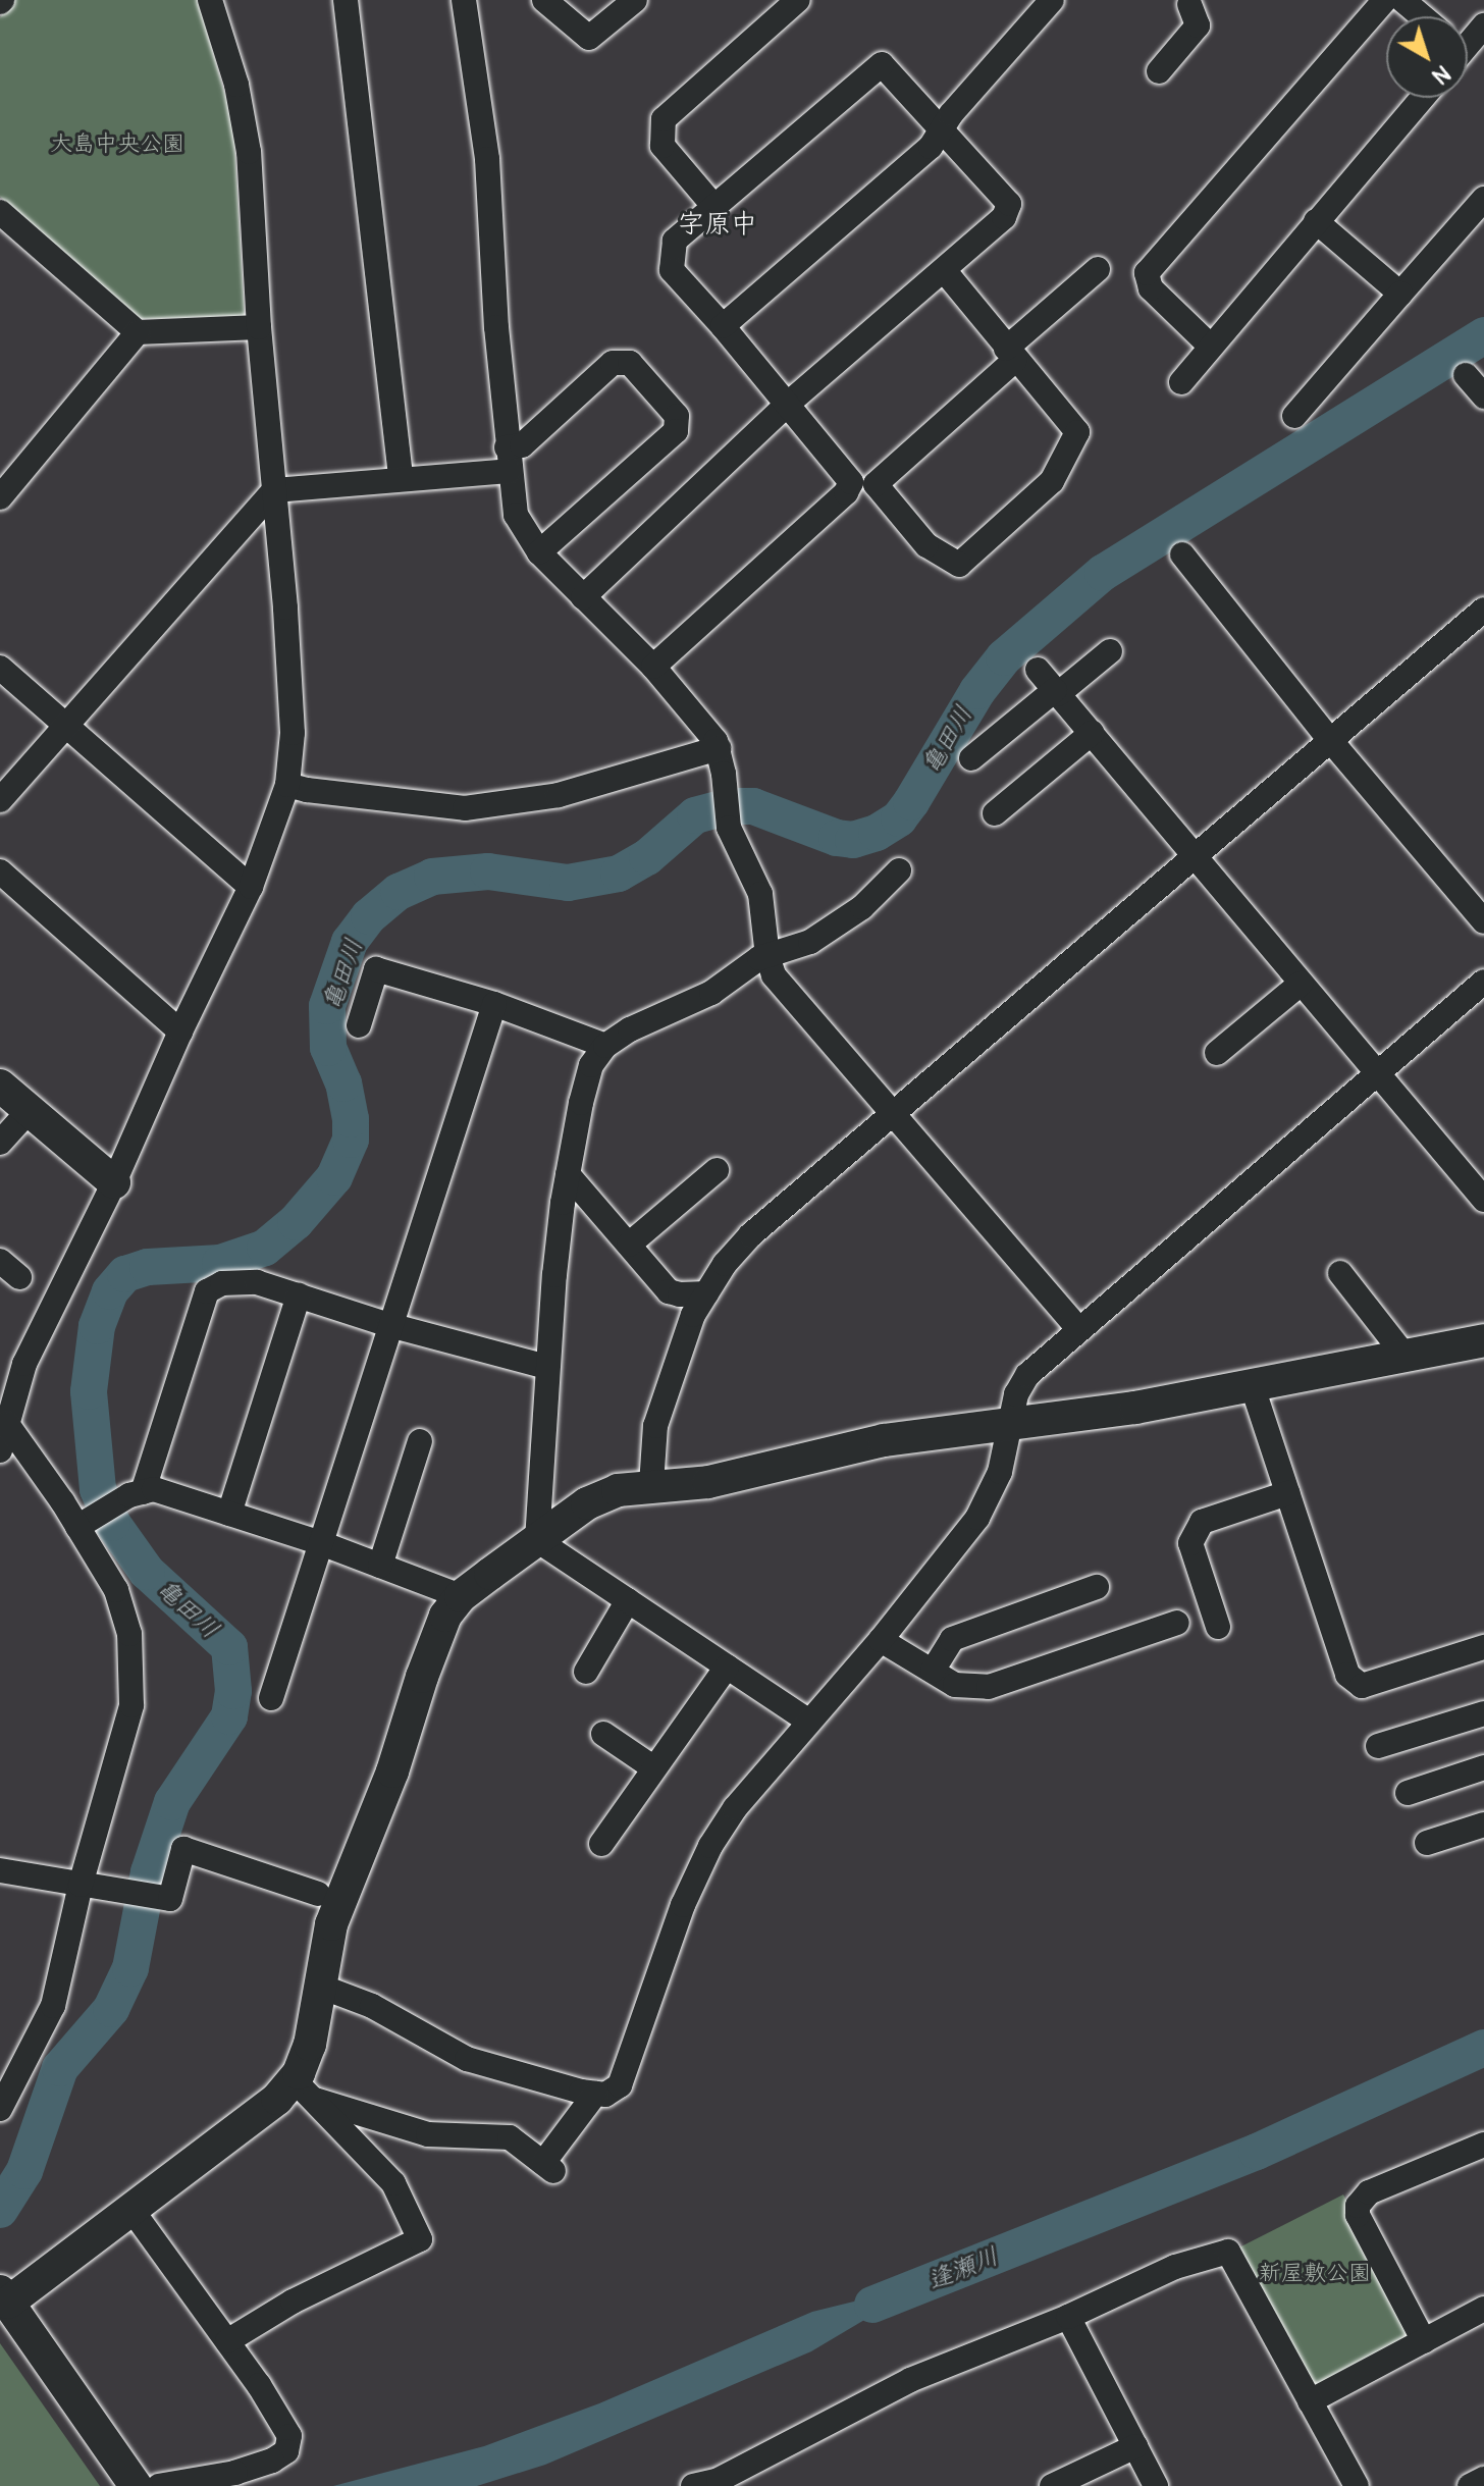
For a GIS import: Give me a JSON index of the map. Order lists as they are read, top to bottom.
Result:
{
  "districts": ["字原中"],
  "water": ["亀田川", "逢瀬川"],
  "parks": ["大島中央公園", "新屋敷公園"],
  "north": "bottom right"
}
